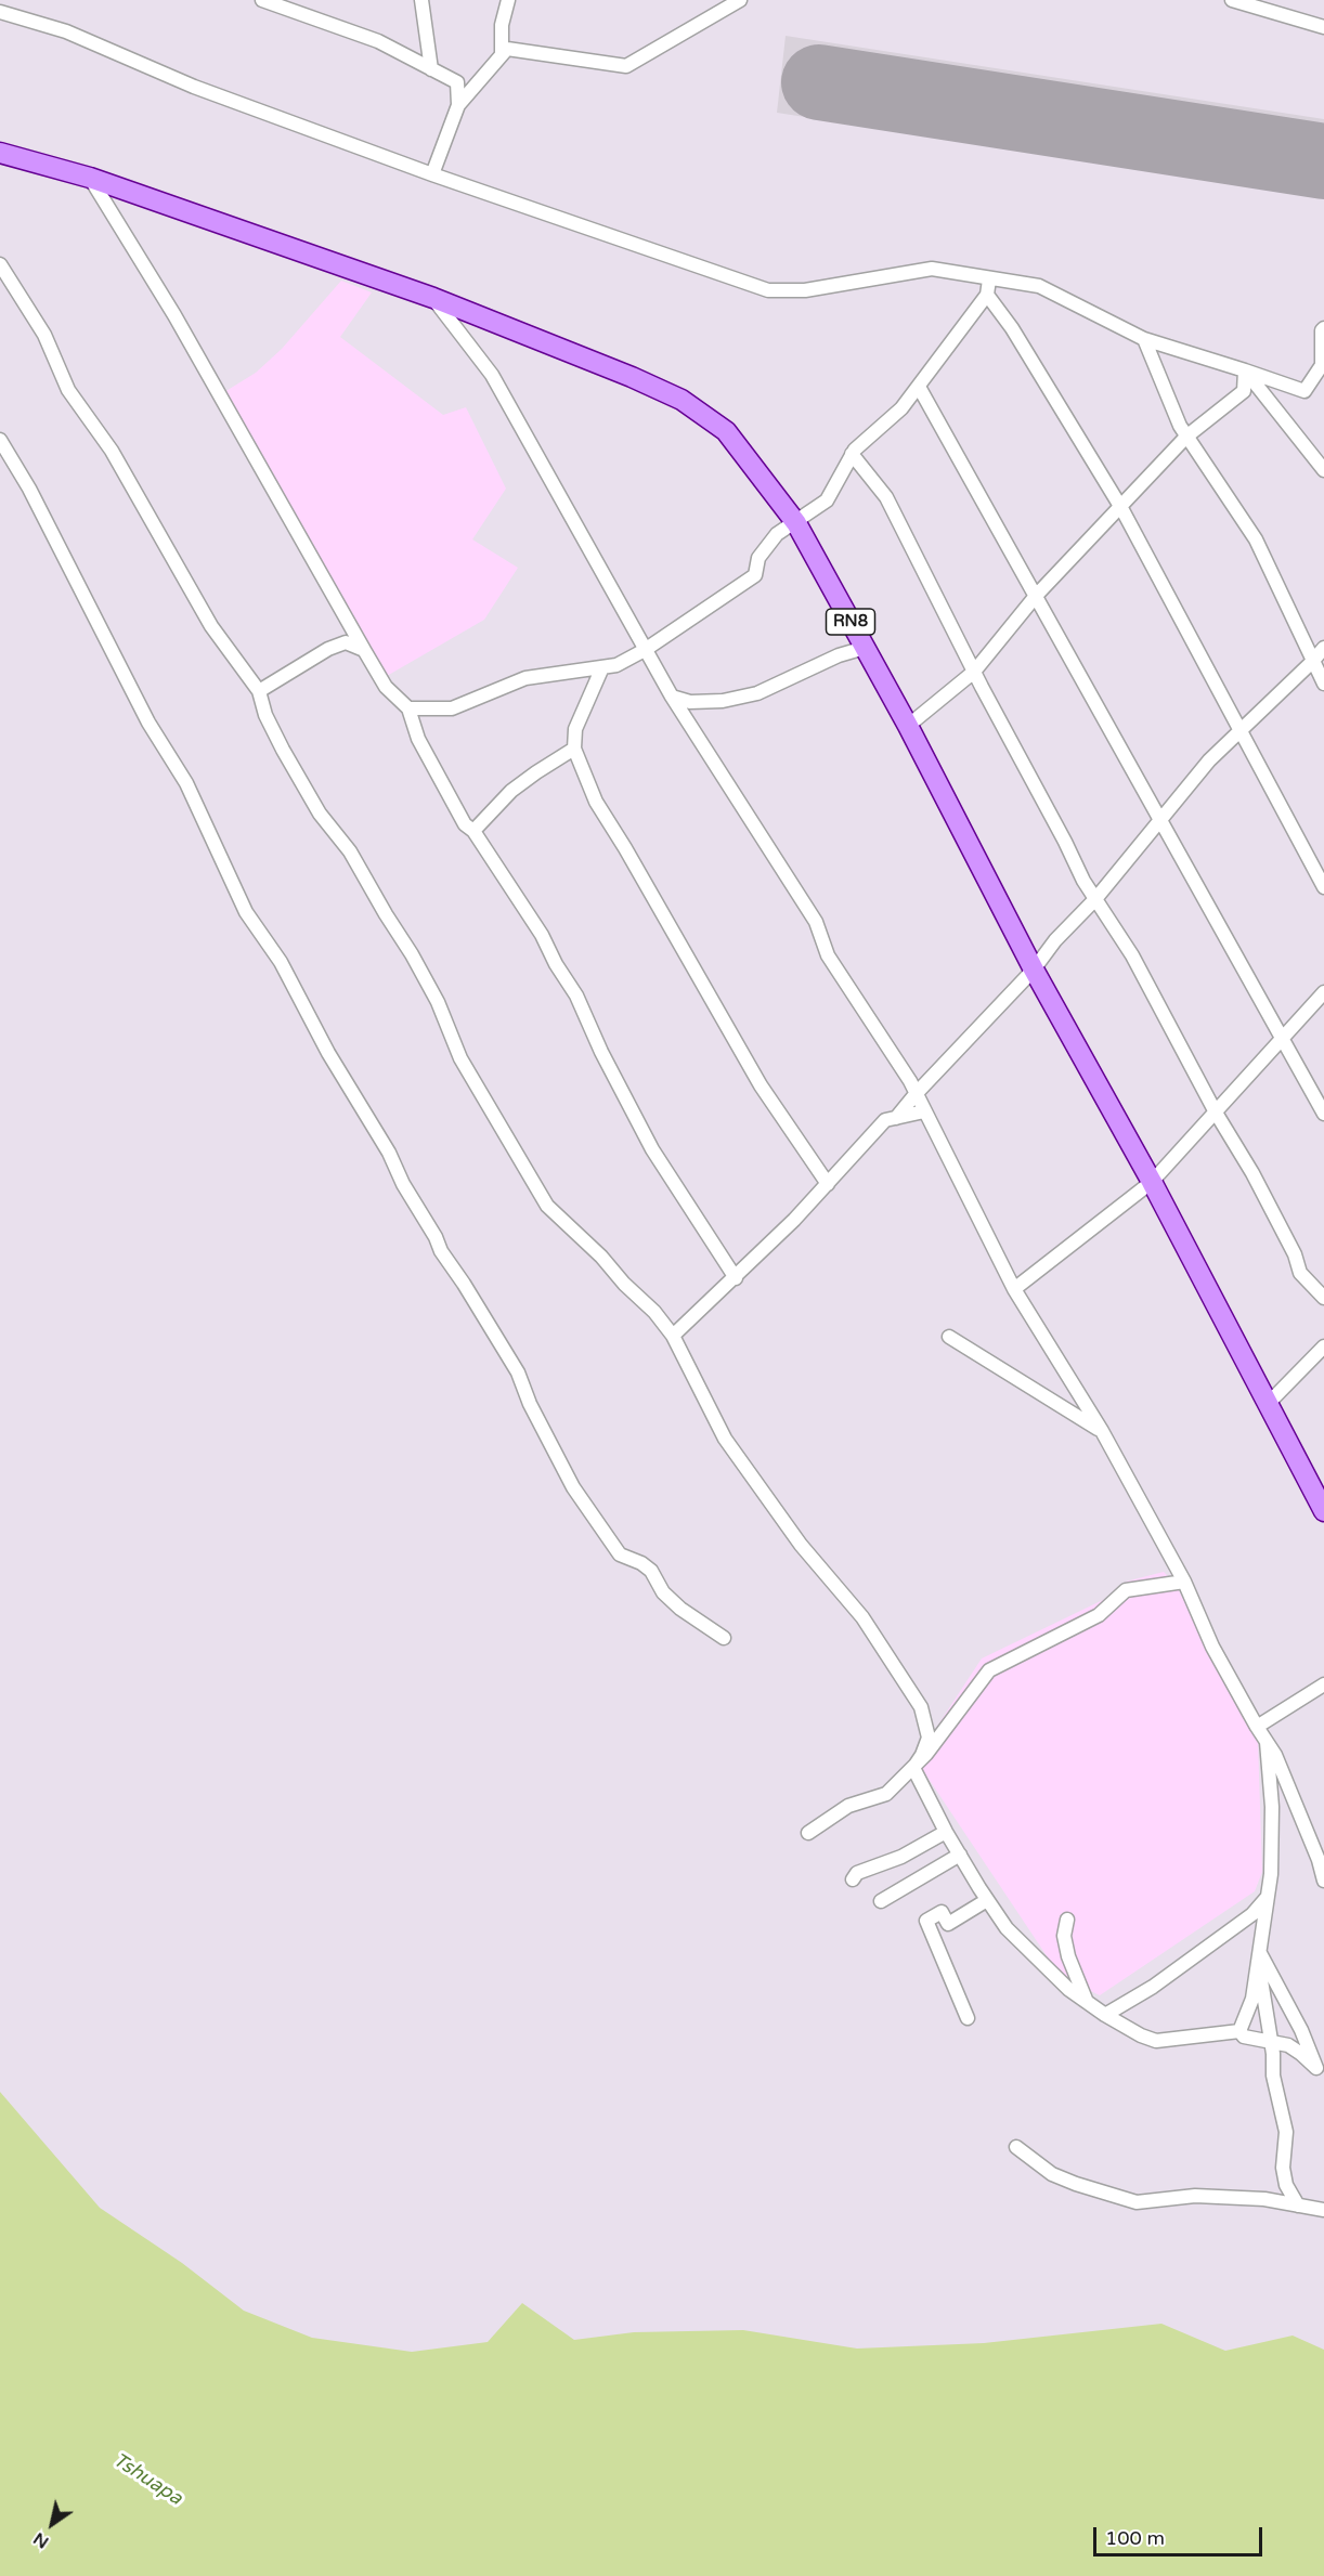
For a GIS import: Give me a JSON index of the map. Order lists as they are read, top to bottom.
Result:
{
  "streets": {
    "main road": ["RN8"]
  },
  "water": ["Tshuapa"],
  "scale_bar": "100 m",
  "north": "bottom left"
}
